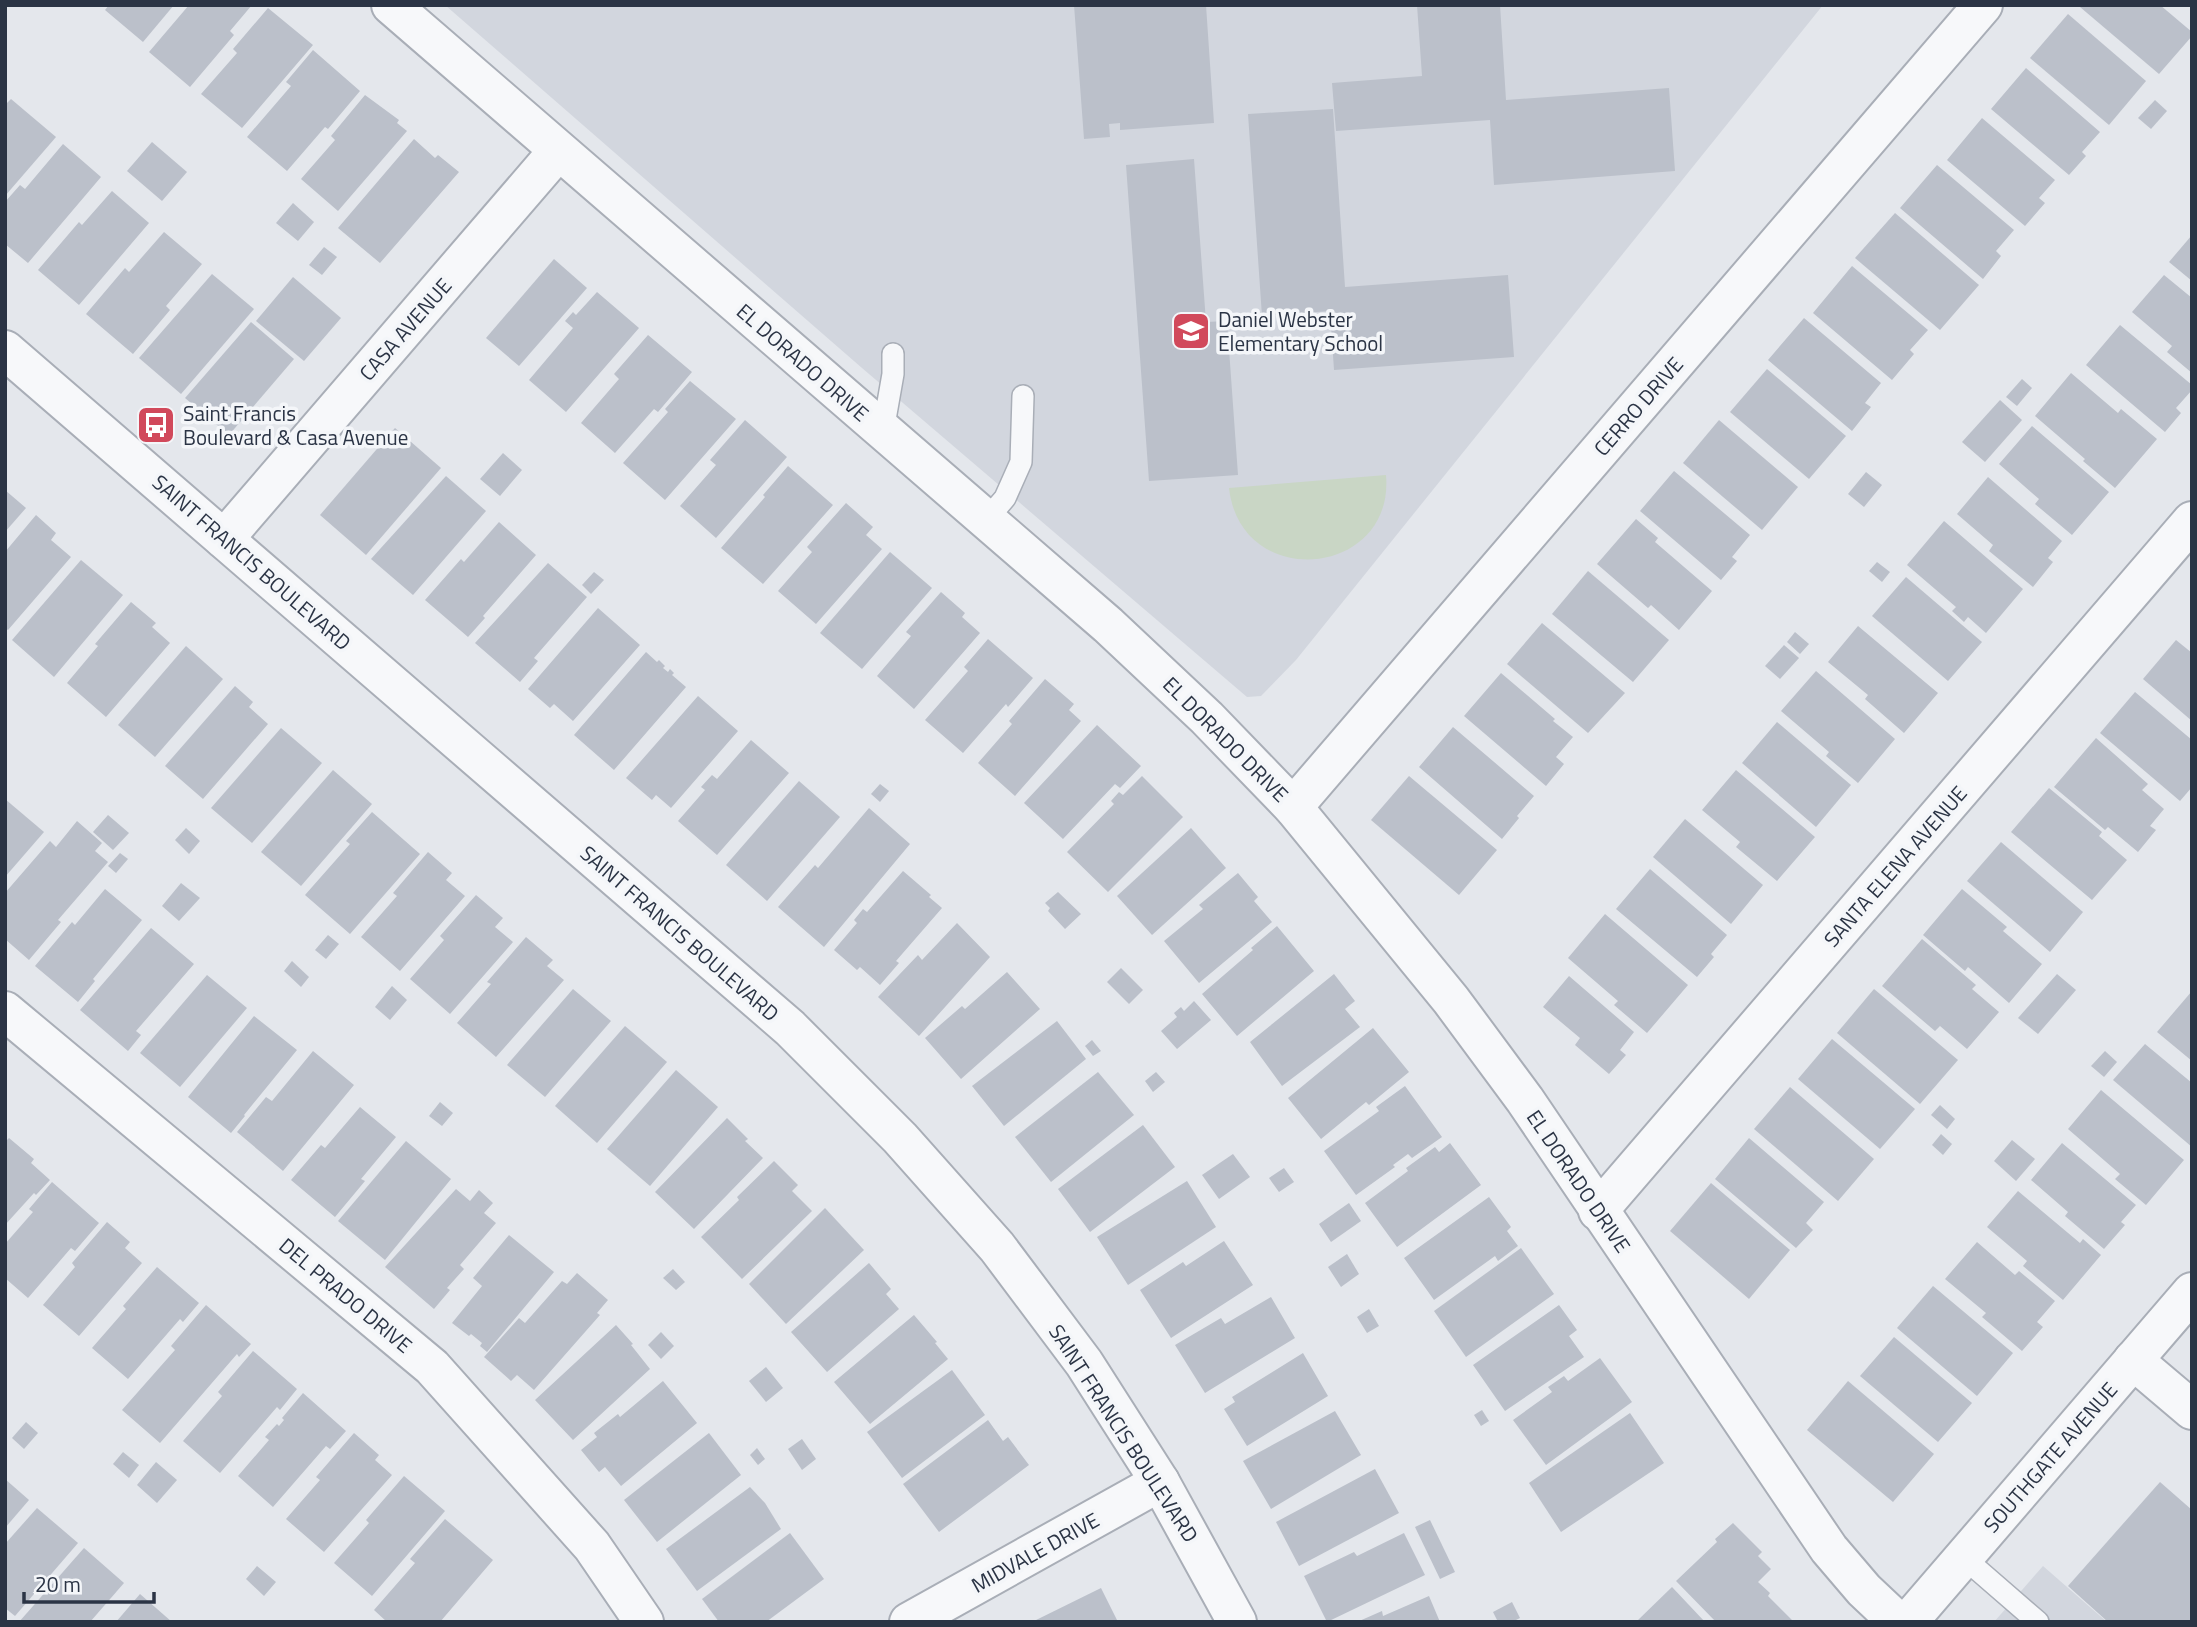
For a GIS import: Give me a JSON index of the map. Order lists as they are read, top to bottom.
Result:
{
  "streets": {
    "street": [
      "CASA AVENUE",
      "EL DORADO DRIVE",
      "CERRO DRIVE",
      "SAINT FRANCIS BOULEVARD",
      "SANTA ELENA AVENUE",
      "DEL PRADO DRIVE",
      "SOUTHGATE AVENUE",
      "MIDVALE DRIVE"
    ]
  },
  "crossings": [
    ["CASA AVENUE", "EL DORADO DRIVE"],
    ["CASA AVENUE", "SAINT FRANCIS BOULEVARD"],
    ["EL DORADO DRIVE", "CERRO DRIVE"],
    ["EL DORADO DRIVE", "SANTA ELENA AVENUE"],
    ["SAINT FRANCIS BOULEVARD", "MIDVALE DRIVE"]
  ],
  "places": {
    "school or university": ["Daniel Webster Elementary School"],
    "bus stop": ["Saint Francis Boulevard & Casa Avenue"]
  },
  "scale_bar": "20 m"
}
